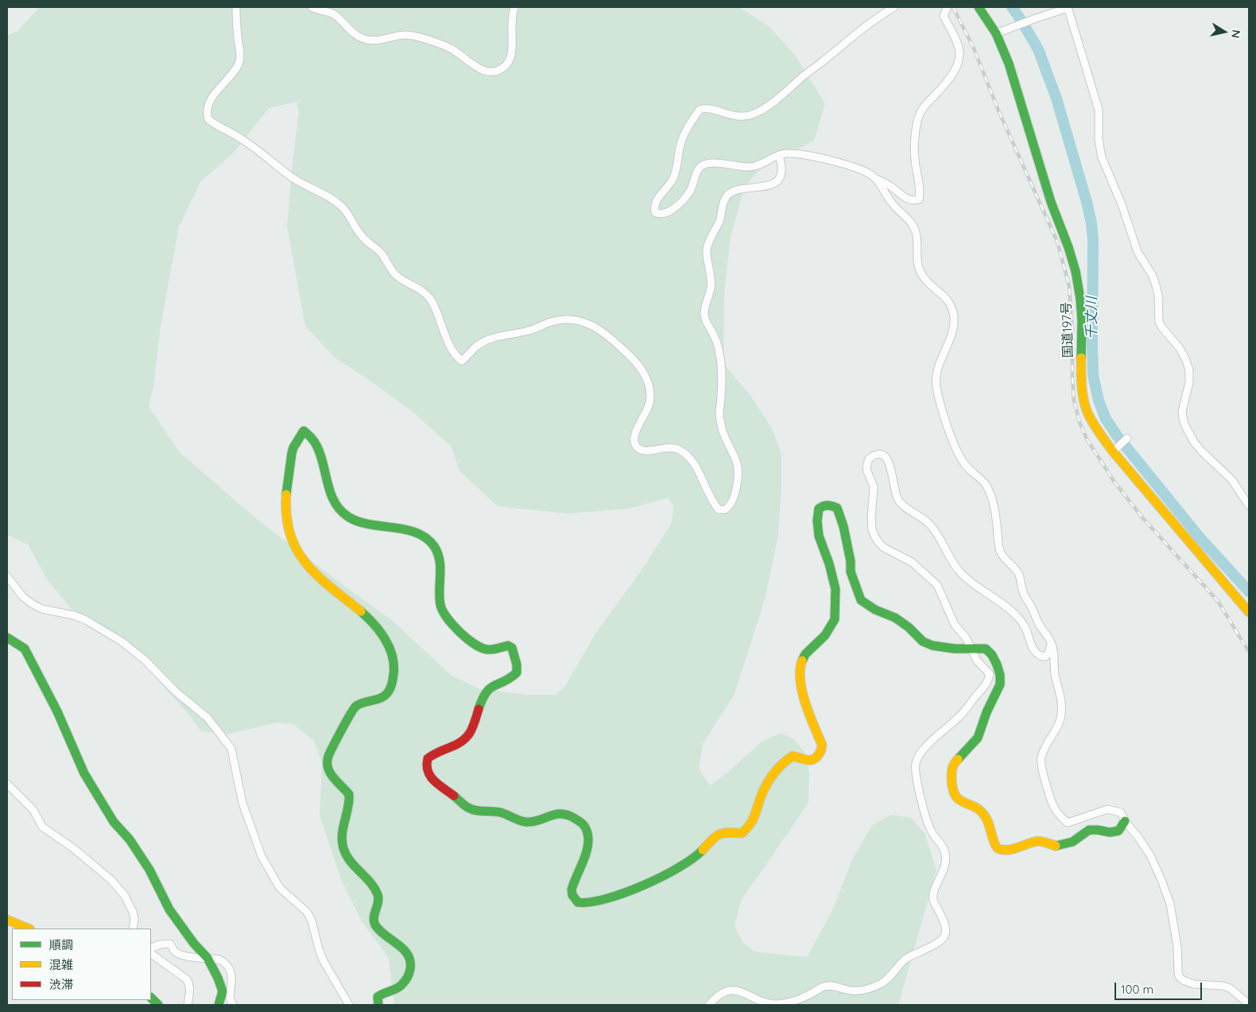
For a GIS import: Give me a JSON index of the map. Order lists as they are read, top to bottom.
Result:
{
  "streets": {
    "main road": ["国道197号"]
  },
  "water": ["千丈川"],
  "legend": ["順調", "混雑", "渋滞"],
  "scale_bar": "100 m",
  "north": "right"
}
